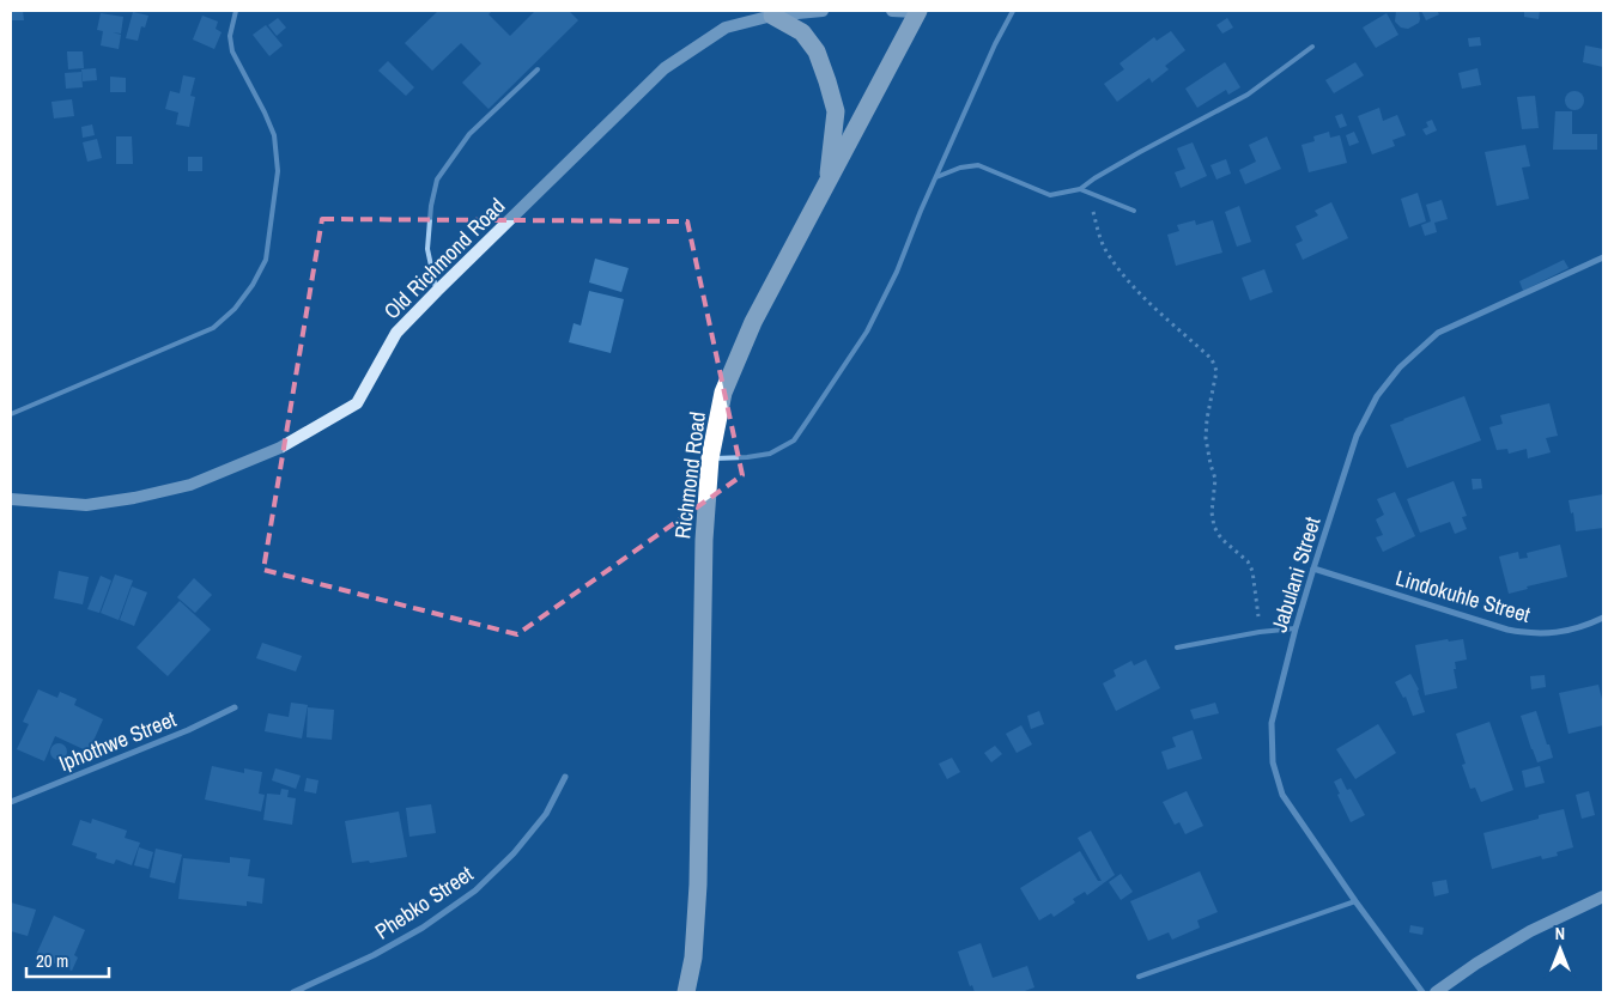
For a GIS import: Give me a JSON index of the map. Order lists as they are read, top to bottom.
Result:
{
  "streets": {
    "highway": ["Richmond Road"],
    "street": [
      "Old Richmond Road",
      "Jabulani Street",
      "Lindokuhle Street",
      "Iphothwe Street",
      "Phebko Street"
    ]
  },
  "crossings": [
    ["Jabulani Street", "Lindokuhle Street"]
  ],
  "scale_bar": "20 m",
  "north": "top"
}
